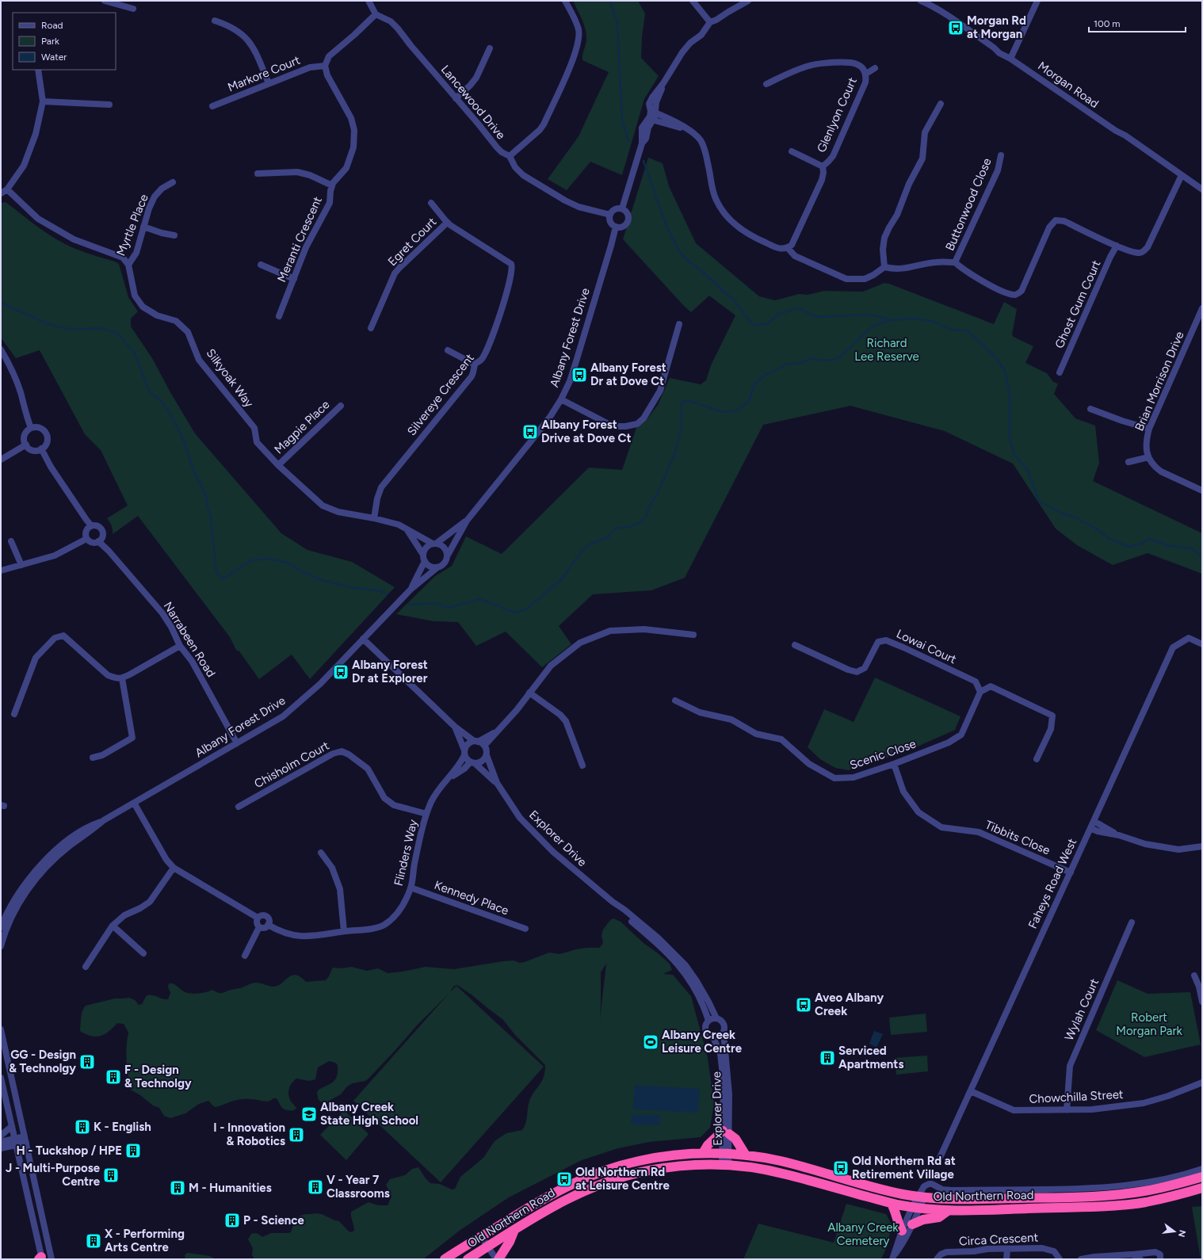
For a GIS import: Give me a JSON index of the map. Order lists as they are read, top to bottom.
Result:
{
  "streets": {
    "highway": ["Old Northern Road"],
    "street": [
      "Markore Court",
      "Morgan Road",
      "Lancewood Drive",
      "Glenlyon Court",
      "Buttonwood Close",
      "Myrtle Place",
      "Meranti Crescent",
      "Egret Court",
      "Ghost Gum Court",
      "Albany Forest Drive",
      "Silkyoak Way",
      "Brian Morrison Drive",
      "Silvereye Crescent",
      "Magpie Place",
      "Narrabeen Road",
      "Lowai Court",
      "Scenic Close",
      "Chisholm Court",
      "Tibbits Close",
      "Explorer Drive",
      "Flinders Way",
      "Faheys Road West",
      "Kennedy Place",
      "Wylah Court",
      "Chowchilla Street",
      "Circa Crescent"
    ]
  },
  "crossings": [
    ["Markore Court", "Meranti Crescent"],
    ["Lancewood Drive", "Albany Forest Drive"],
    ["Myrtle Place", "Silkyoak Way"],
    ["Egret Court", "Silvereye Crescent"],
    ["Albany Forest Drive", "Silkyoak Way"],
    ["Albany Forest Drive", "Narrabeen Road"],
    ["Silkyoak Way", "Silvereye Crescent"],
    ["Silkyoak Way", "Magpie Place"],
    ["Lowai Court", "Scenic Close"],
    ["Scenic Close", "Tibbits Close"],
    ["Chisholm Court", "Flinders Way"],
    ["Tibbits Close", "Faheys Road West"],
    ["Explorer Drive", "Flinders Way"],
    ["Explorer Drive", "Old Northern Road"],
    ["Flinders Way", "Kennedy Place"],
    ["Faheys Road West", "Chowchilla Street"],
    ["Wylah Court", "Chowchilla Street"]
  ],
  "parks": ["Richard Lee Reserve", "Robert Morgan Park", "Albany Creek Cemetery"],
  "places": {
    "bus stop": [
      "Morgan Rd at Morgan",
      "Albany Forest Dr at Dove Ct",
      "Albany Forest Drive at Dove Ct",
      "Albany Forest Dr at Explorer",
      "Aveo Albany Creek",
      "Old Northern Rd at Retirement Village",
      "Old Northern Rd at Leisure Centre"
    ],
    "sports": ["Albany Creek Leisure Centre"],
    "building": [
      "Serviced Apartments",
      "GG - Design & Technolgy",
      "F - Design & Technolgy",
      "K - English",
      "I - Innovation & Robotics",
      "H - Tuckshop / HPE",
      "J - Multi-Purpose Centre",
      "V - Year 7 Classrooms",
      "M - Humanities",
      "P - Science",
      "X - Performing Arts Centre"
    ],
    "school or university": ["Albany Creek State High School"]
  },
  "legend": ["Road", "Park", "Water"],
  "scale_bar": "100 m",
  "north": "right"
}
